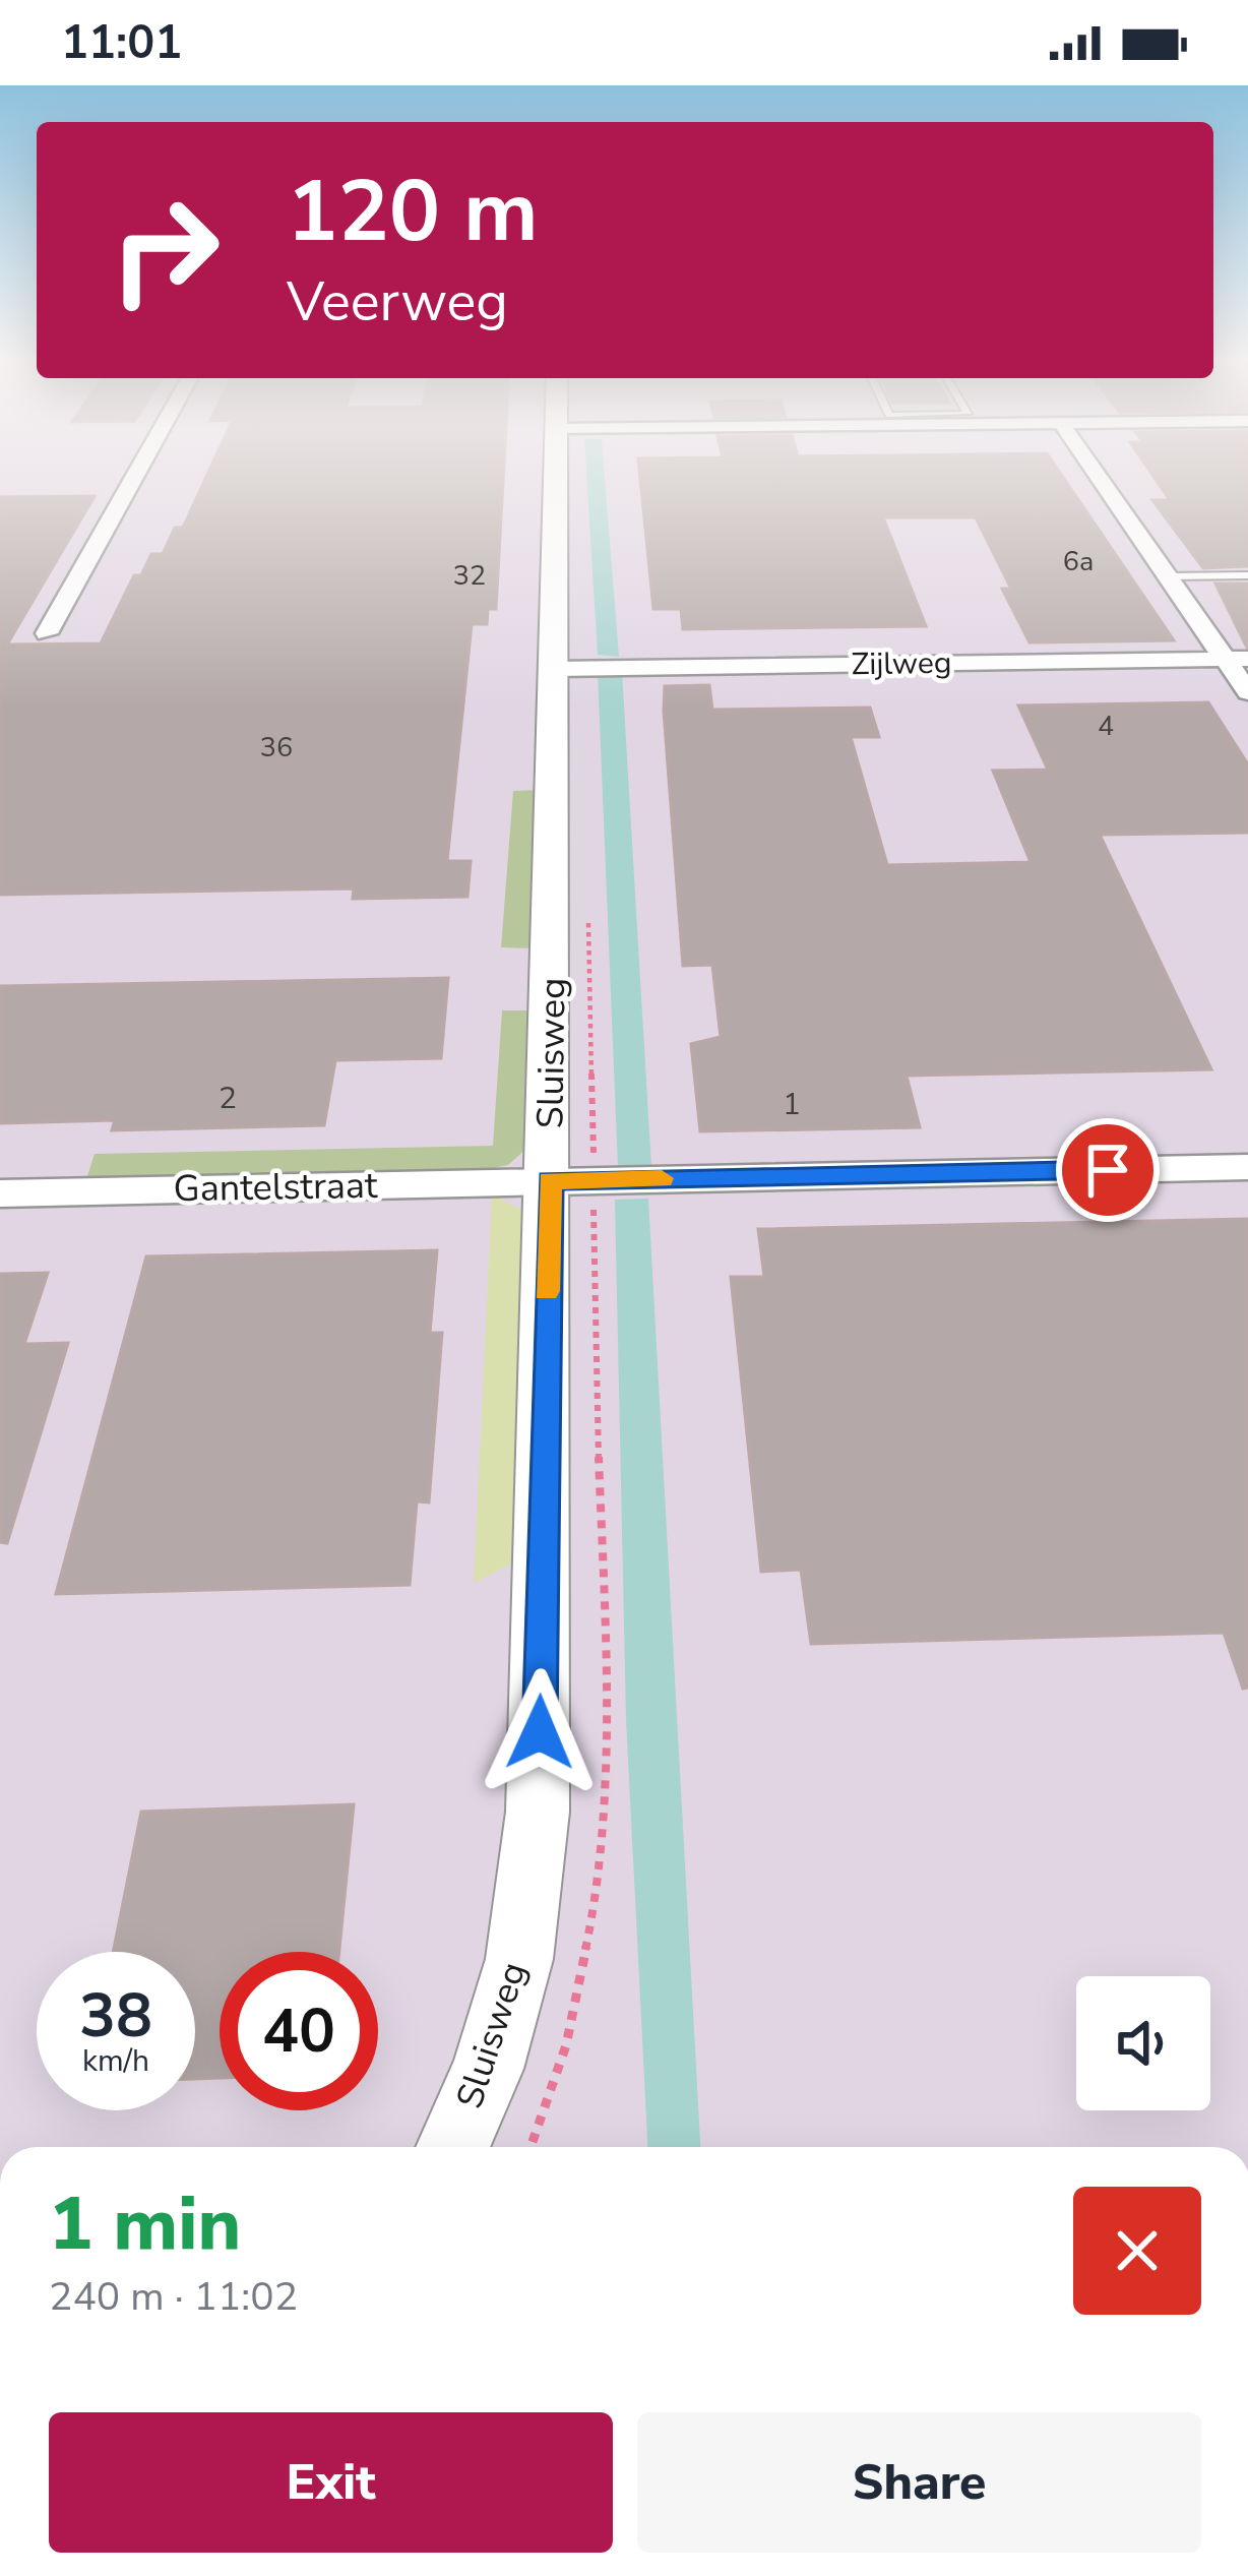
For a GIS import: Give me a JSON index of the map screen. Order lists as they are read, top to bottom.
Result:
{
  "streets": {
    "street": ["Zijlweg", "Sluisweg", "Gantelstraat"]
  },
  "crossings": [
    ["Zijlweg", "Sluisweg"],
    ["Sluisweg", "Gantelstraat"]
  ],
  "house_numbers": [
    "6a",
    "32",
    "4",
    "36",
    "2",
    "1"
  ],
  "page": {
    "status": "11:01",
    "turn": ["120 m", "Veerweg"],
    "speed": "38 km/h",
    "limit": "40",
    "heading": ["1 min", "240 m · 11:02"],
    "buttons": ["Exit", "Share"]
  }
}
